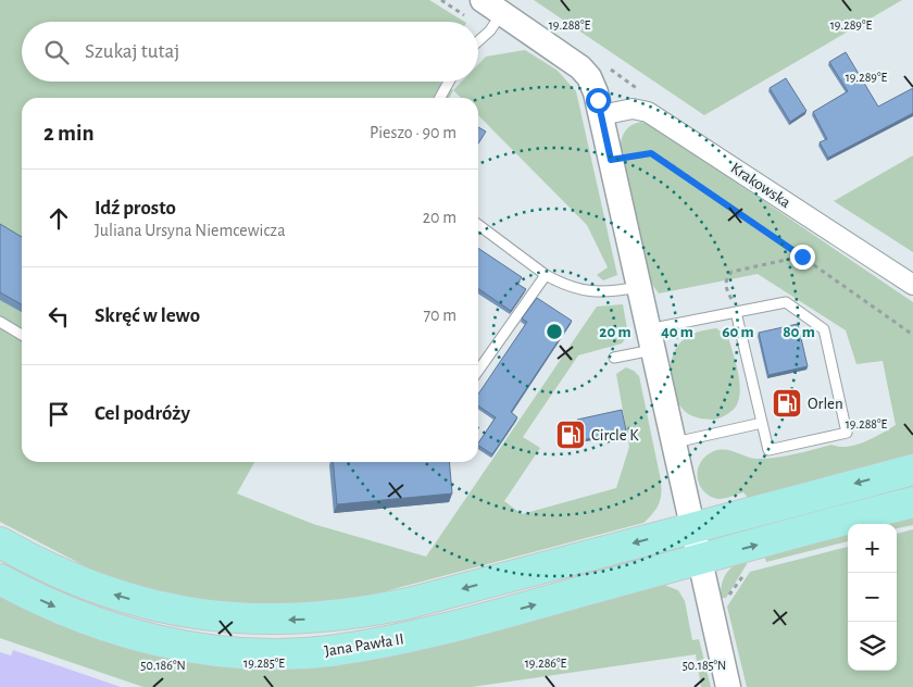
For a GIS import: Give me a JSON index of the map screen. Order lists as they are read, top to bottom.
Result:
{
  "streets": {
    "main road": ["Jana Pawła II"],
    "street": ["Krakowska"]
  },
  "places": {
    "fuel station": ["Orlen", "Circle K"]
  },
  "page": {
    "search": "Szukaj tutaj",
    "heading": ["2 min", "Pieszo · 90 m"],
    "list": [
      ["Idź prosto", "Juliana Ursyna Niemcewicza", "20 m"],
      ["Skręć w lewo", "70 m"],
      "Cel podróży"
    ],
    "map_buttons": ["+", "−"]
  },
  "coordinates": [
    "19.288°E",
    "19.289°E",
    "19.285°E",
    "19.286°E",
    "50.186°N",
    "50.185°N"
  ],
  "rings": [
    "20 m",
    "40 m",
    "60 m",
    "80 m"
  ]
}
